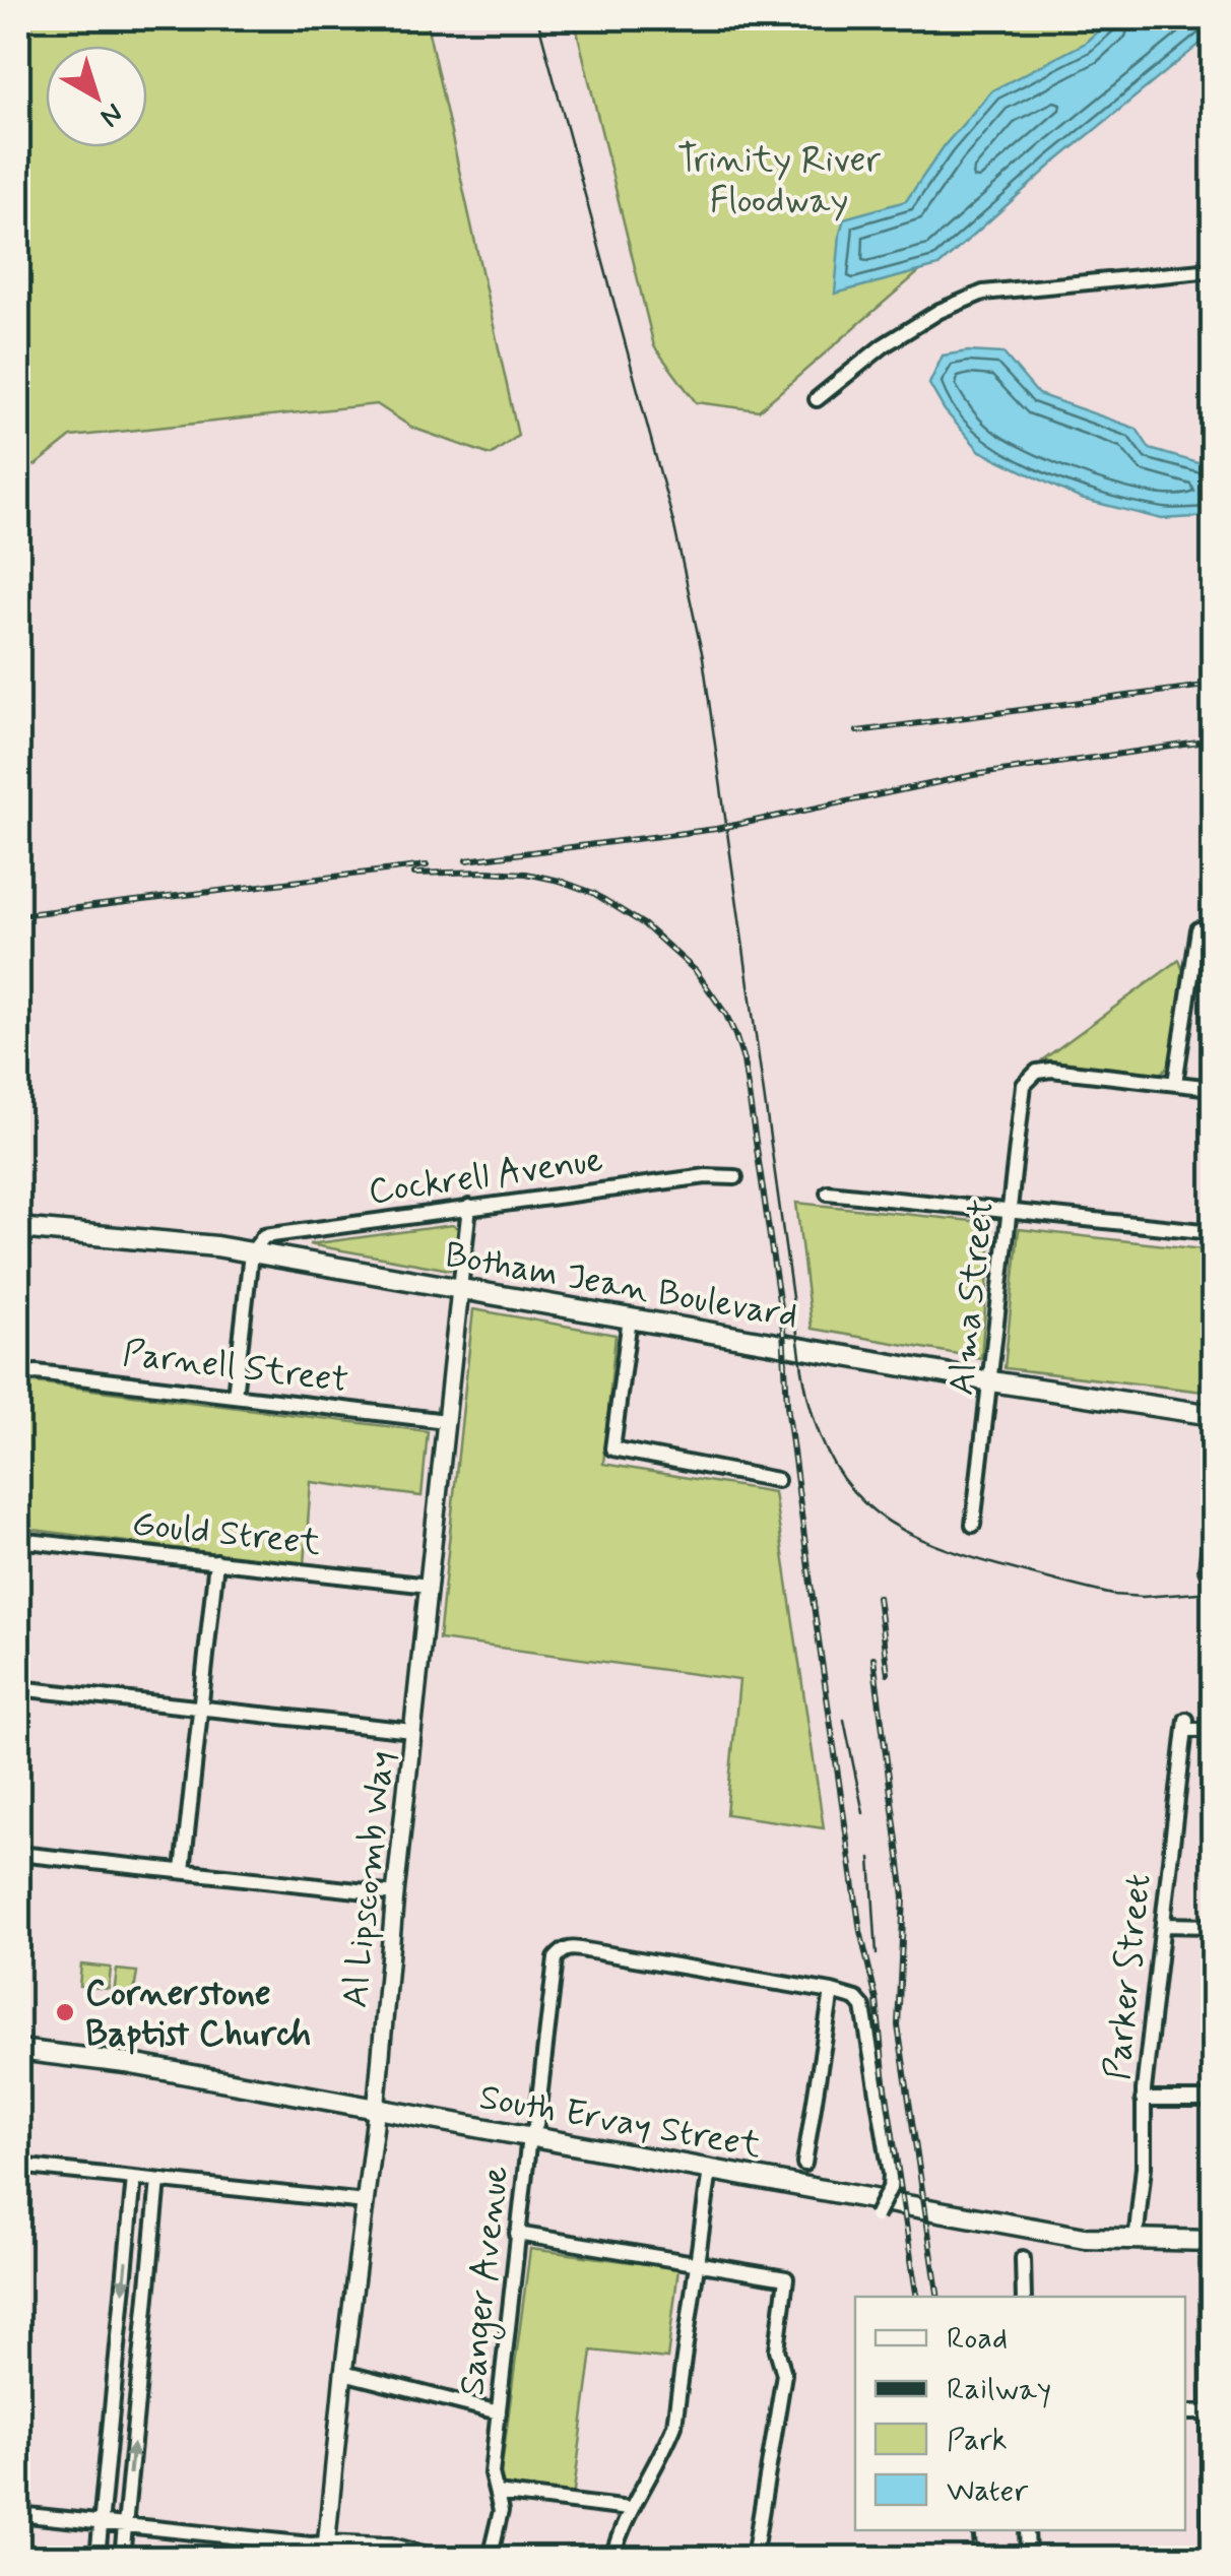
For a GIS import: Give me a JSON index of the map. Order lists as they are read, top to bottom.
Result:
{
  "streets": {
    "main road": ["Botham Jean Boulevard", "South Ervay Street"],
    "street": [
      "Cockrell Avenue",
      "Alma Street",
      "Parnell Street",
      "Gould Street",
      "Al Lipscomb Way",
      "Parker Street",
      "Sanger Avenue"
    ]
  },
  "crossings": [
    ["Cockrell Avenue", "Botham Jean Boulevard"],
    ["Cockrell Avenue", "Al Lipscomb Way"],
    ["Botham Jean Boulevard", "Alma Street"],
    ["Botham Jean Boulevard", "Al Lipscomb Way"],
    ["Parnell Street", "Al Lipscomb Way"],
    ["Gould Street", "Al Lipscomb Way"],
    ["Al Lipscomb Way", "South Ervay Street"],
    ["Parker Street", "South Ervay Street"],
    ["South Ervay Street", "Sanger Avenue"]
  ],
  "parks": ["Trinity River Floodway"],
  "places": ["Cornerstone Baptist Church"],
  "legend": [
    "Road",
    "Railway",
    "Park",
    "Water"
  ],
  "north": "bottom right"
}
